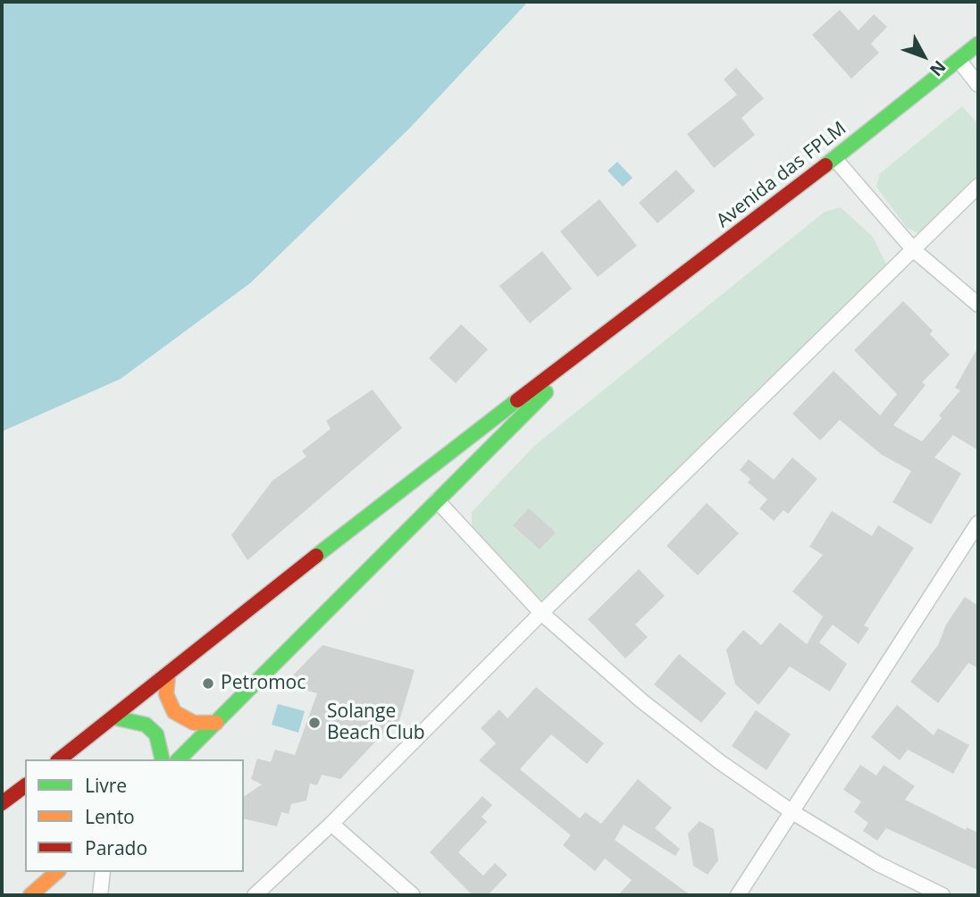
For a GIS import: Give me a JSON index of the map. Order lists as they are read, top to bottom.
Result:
{
  "streets": {
    "street": ["Avenida das FPLM"]
  },
  "places": ["Petromoc", "Solange Beach Club"],
  "legend": ["Livre", "Lento", "Parado"],
  "north": "bottom right"
}
